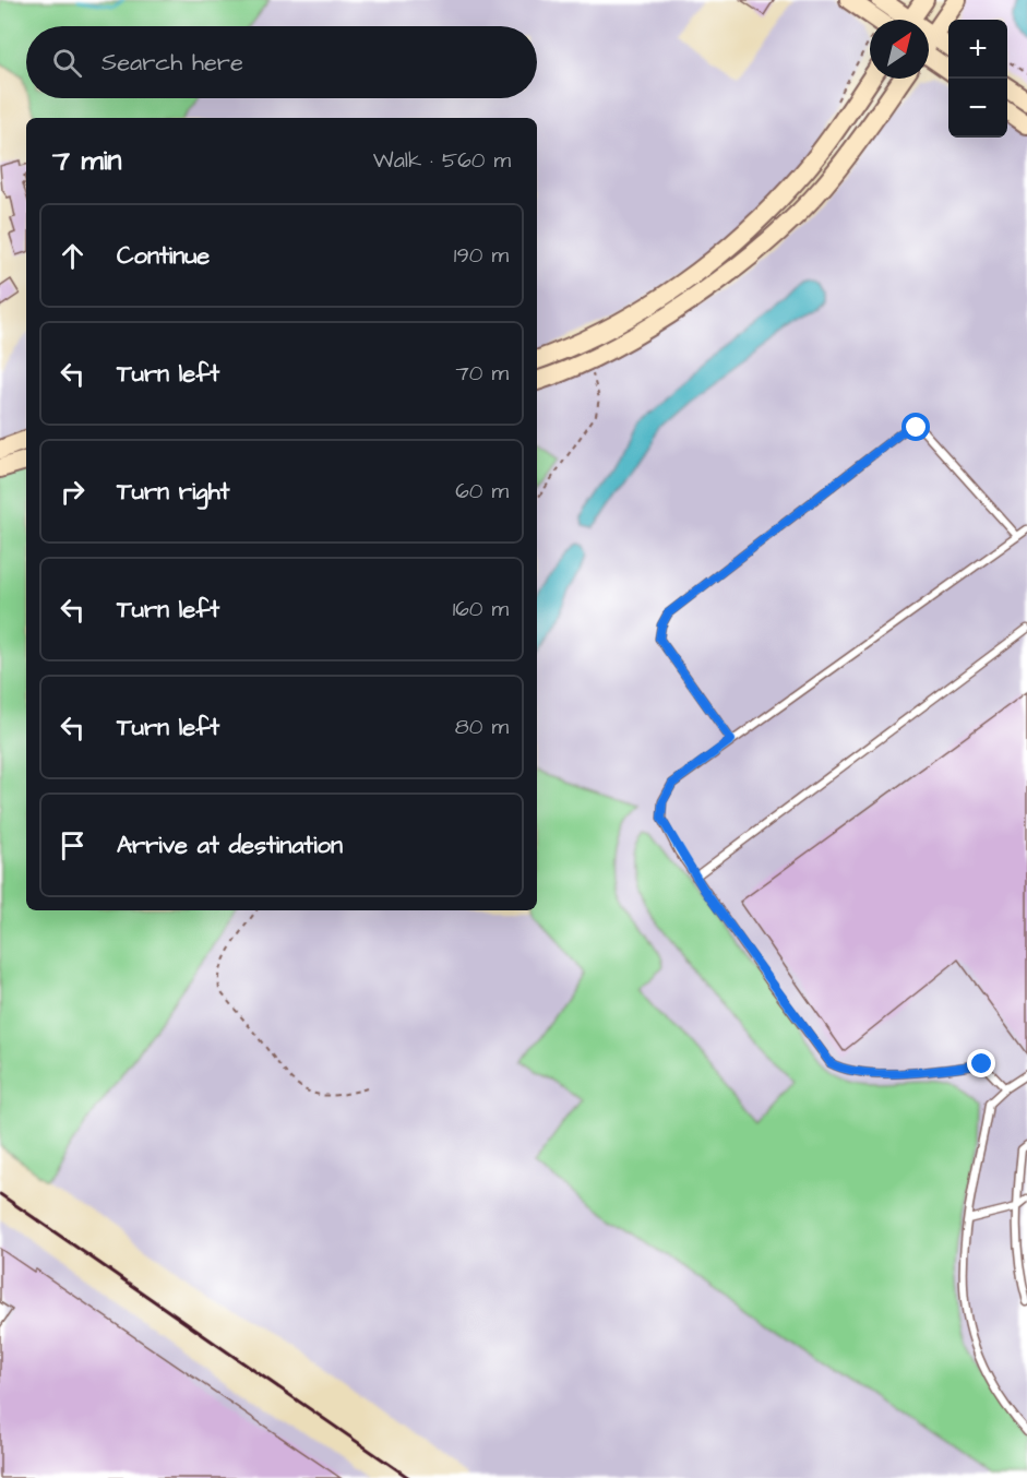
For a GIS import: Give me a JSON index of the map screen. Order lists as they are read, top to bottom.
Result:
{
  "north": "top right",
  "page": {
    "map_buttons": ["+", "−"],
    "search": "Search here",
    "heading": ["7 min", "Walk · 560 m"],
    "list": [
      ["Continue", "190 m"],
      ["Turn left", "70 m"],
      ["Turn right", "60 m"],
      ["Turn left", "160 m"],
      ["Turn left", "80 m"],
      "Arrive at destination"
    ]
  }
}
